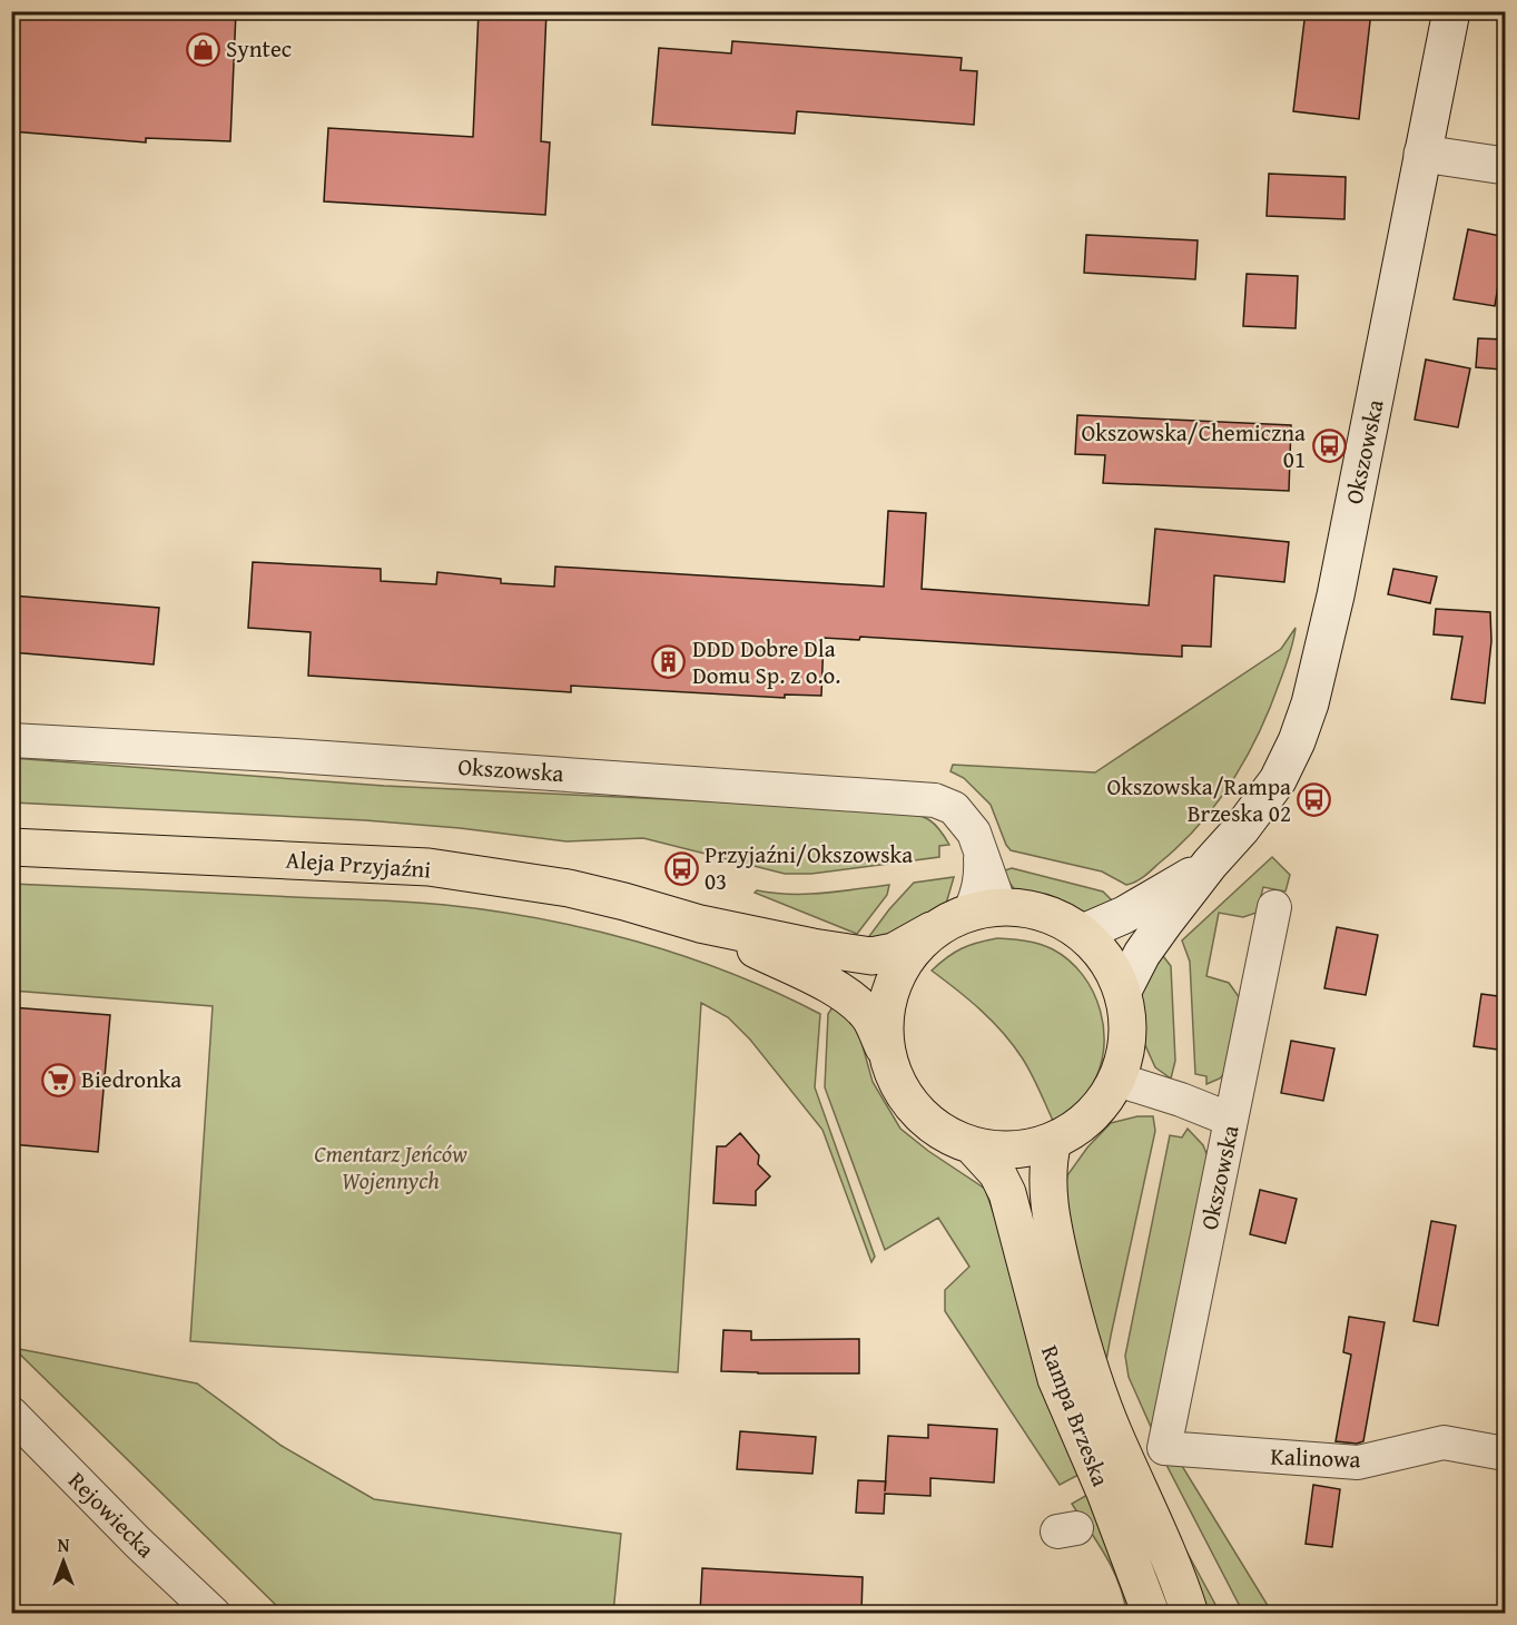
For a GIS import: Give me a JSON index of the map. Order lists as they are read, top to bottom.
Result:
{
  "streets": {
    "highway": ["Aleja Przyjaźni", "Rampa Brzeska"],
    "main road": ["Okszowska"],
    "street": ["Kalinowa", "Rejowiecka"]
  },
  "crossings": [
    ["Okszowska", "Aleja Przyjaźni"],
    ["Okszowska", "Kalinowa"]
  ],
  "parks": ["Cmentarz Jeńców Wojennych"],
  "places": {
    "shop": ["Syntec"],
    "bus stop": ["Okszowska/Chemiczna 01", "Okszowska/Rampa Brzeska 02", "Przyjaźni/Okszowska 03"],
    "building": ["DDD Dobre Dla Domu Sp. z o.o."],
    "supermarket": ["Biedronka"]
  },
  "north": "top"
}
